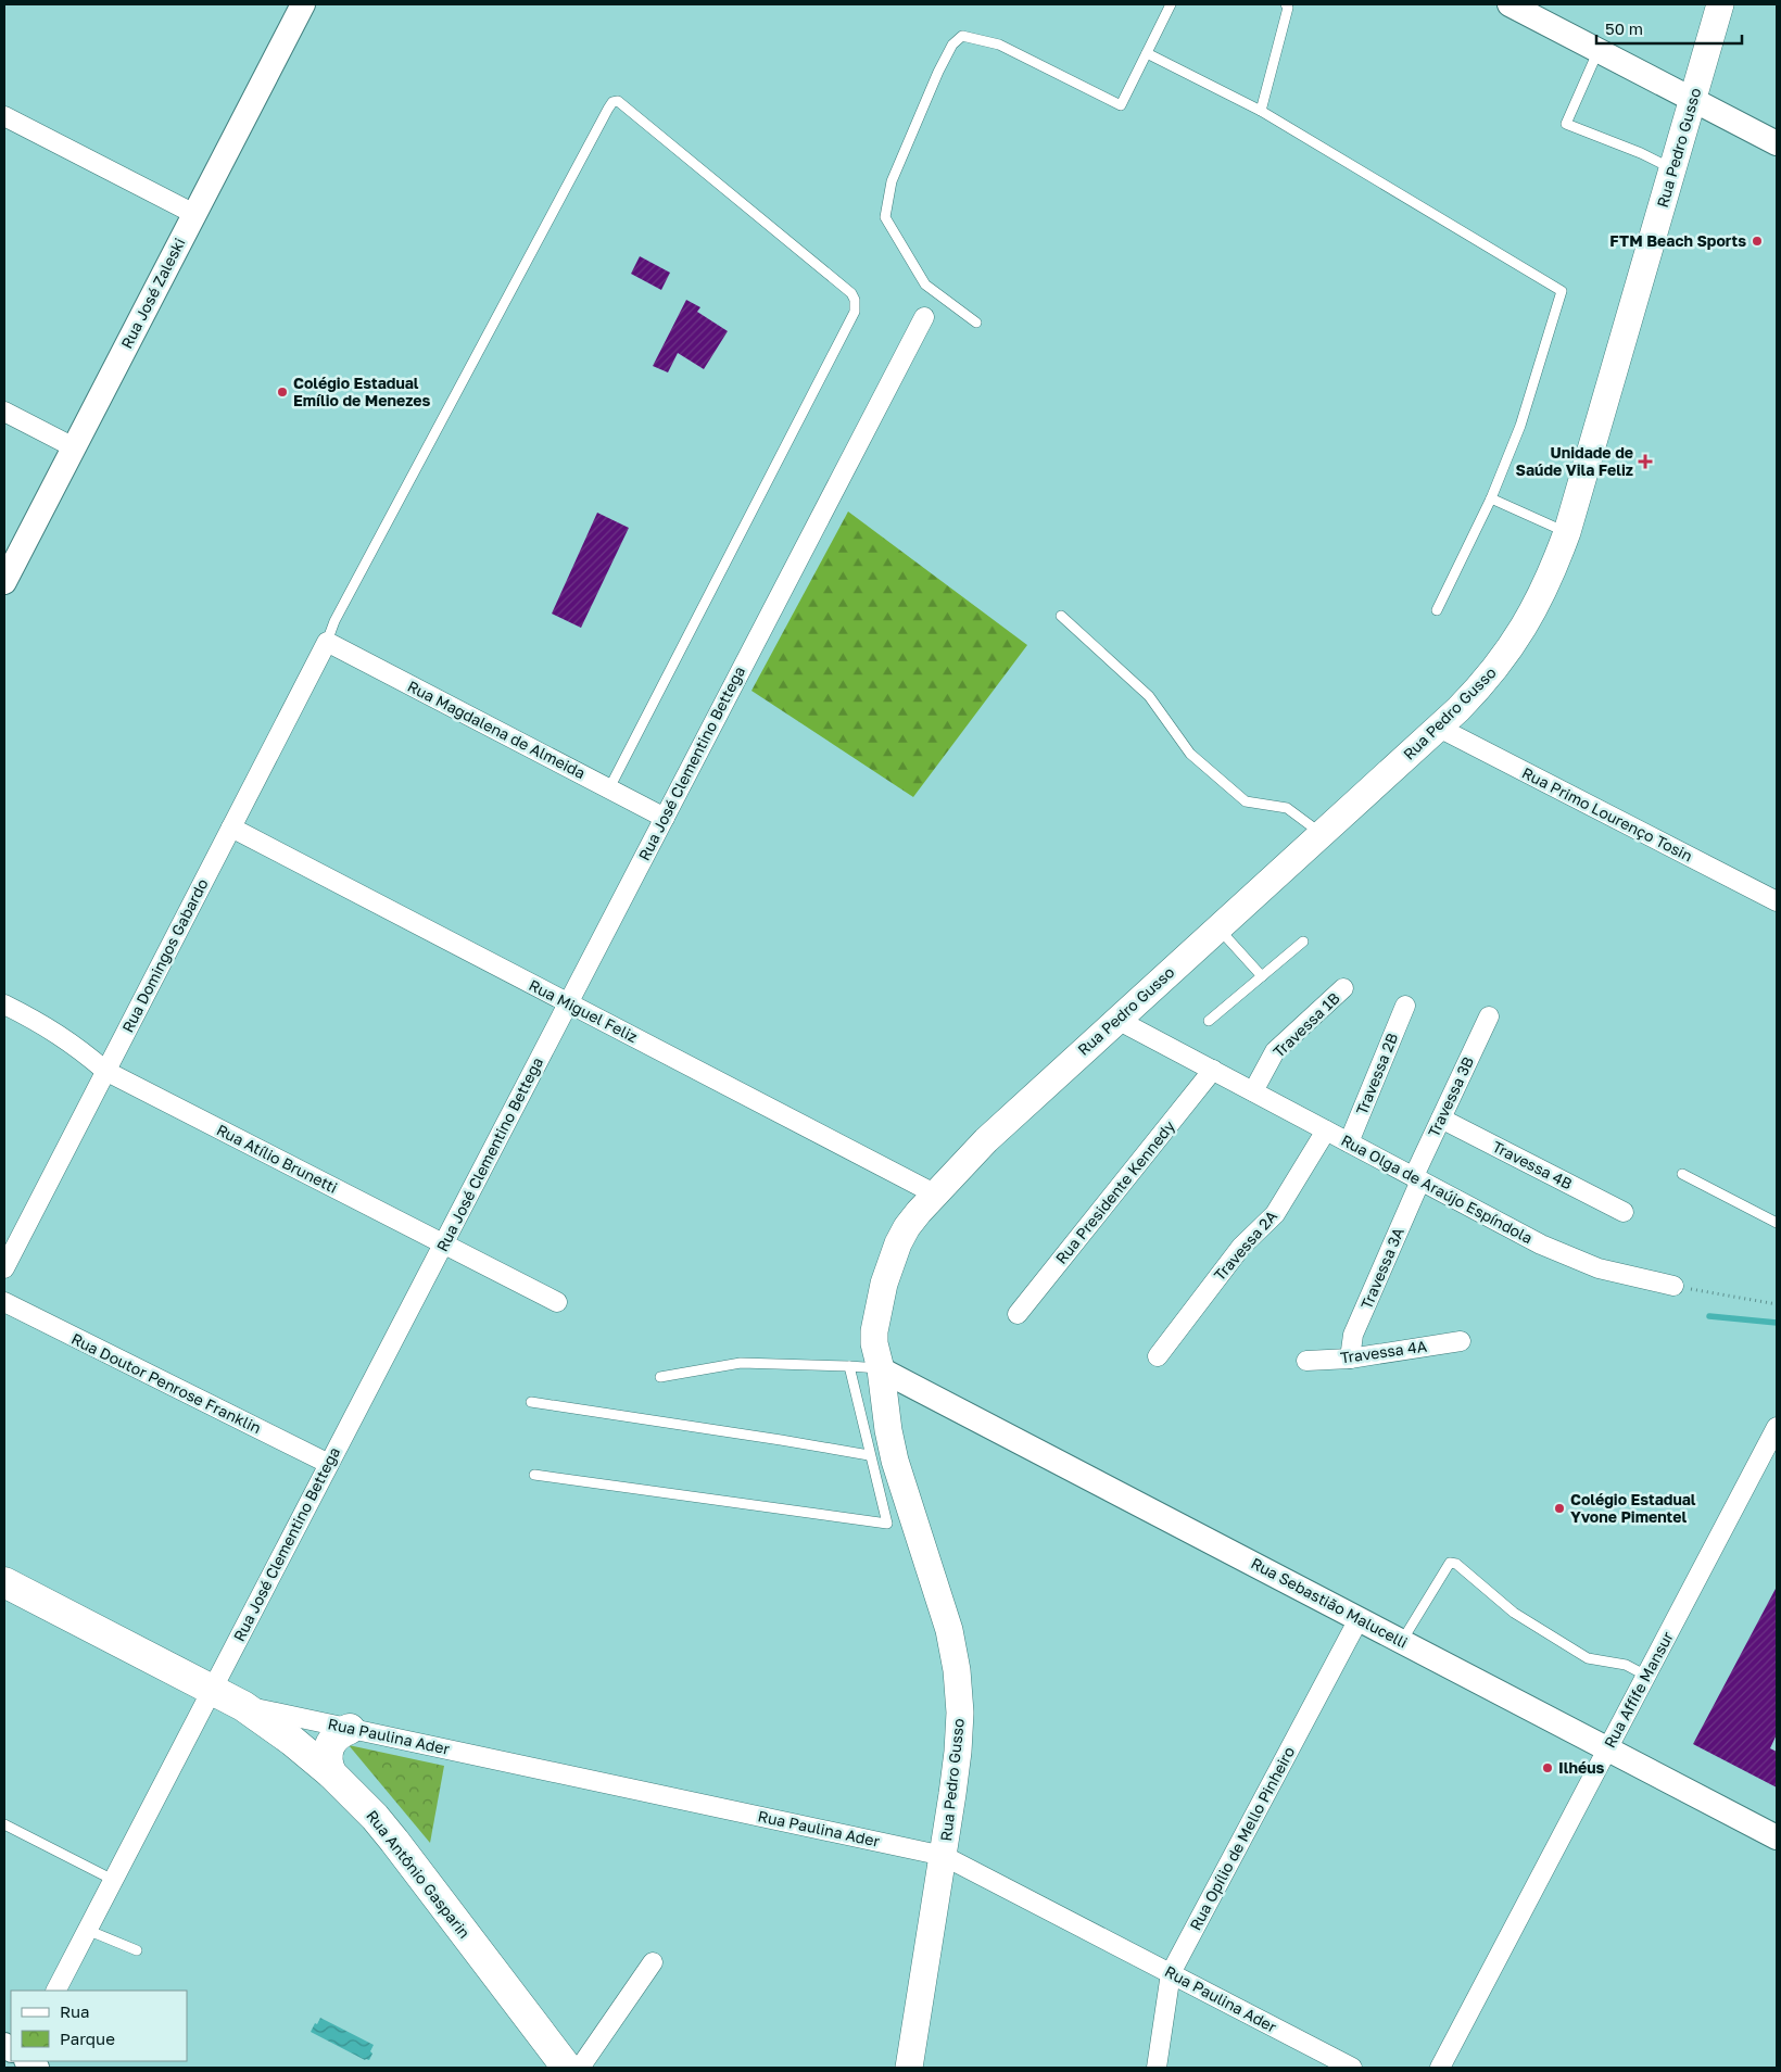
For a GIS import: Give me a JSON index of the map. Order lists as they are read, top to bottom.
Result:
{
  "streets": {
    "main road": ["Rua Pedro Gusso", "Rua Antônio Gasparin"],
    "street": [
      "Rua José Zaleski",
      "Rua Magdalena de Almeida",
      "Rua José Clementino Bettega",
      "Rua Primo Lourenço Tosin",
      "Rua Domingos Gabardo",
      "Rua Miguel Feliz",
      "Travessa 1B",
      "Travessa 2B",
      "Travessa 3B",
      "Rua Atílio Brunetti",
      "Travessa 4B",
      "Rua Olga de Araújo Espíndola",
      "Rua Presidente Kennedy",
      "Travessa 2A",
      "Travessa 3A",
      "Travessa 4A",
      "Rua Doutor Penrose Franklin",
      "Rua Sebastião Malucelli",
      "Rua Affife Mansur",
      "Rua Paulina Ader",
      "Rua Opílio de Mello Pinheiro"
    ]
  },
  "crossings": [
    ["Rua Pedro Gusso", "Rua Primo Lourenço Tosin"],
    ["Rua Pedro Gusso", "Rua Miguel Feliz"],
    ["Rua Pedro Gusso", "Rua Olga de Araújo Espíndola"],
    ["Rua Pedro Gusso", "Rua Sebastião Malucelli"],
    ["Rua Pedro Gusso", "Rua Paulina Ader"],
    ["Rua Magdalena de Almeida", "Rua José Clementino Bettega"],
    ["Rua Magdalena de Almeida", "Rua Domingos Gabardo"],
    ["Rua José Clementino Bettega", "Rua Miguel Feliz"],
    ["Rua José Clementino Bettega", "Rua Atílio Brunetti"],
    ["Rua José Clementino Bettega", "Rua Doutor Penrose Franklin"],
    ["Rua José Clementino Bettega", "Rua Antônio Gasparin"],
    ["Rua Domingos Gabardo", "Rua Miguel Feliz"],
    ["Rua Domingos Gabardo", "Rua Atílio Brunetti"],
    ["Travessa 1B", "Rua Olga de Araújo Espíndola"],
    ["Travessa 2B", "Rua Olga de Araújo Espíndola"],
    ["Travessa 3B", "Travessa 4B"],
    ["Travessa 3B", "Rua Olga de Araújo Espíndola"],
    ["Travessa 3B", "Travessa 3A"],
    ["Rua Olga de Araújo Espíndola", "Rua Presidente Kennedy"],
    ["Rua Olga de Araújo Espíndola", "Travessa 2A"],
    ["Rua Olga de Araújo Espíndola", "Travessa 3A"],
    ["Travessa 3A", "Travessa 4A"],
    ["Rua Sebastião Malucelli", "Rua Affife Mansur"],
    ["Rua Sebastião Malucelli", "Rua Opílio de Mello Pinheiro"],
    ["Rua Paulina Ader", "Rua Opílio de Mello Pinheiro"],
    ["Rua Paulina Ader", "Rua Antônio Gasparin"]
  ],
  "places": {
    "other": [
      "FTM Beach Sports",
      "Colégio Estadual Emílio de Menezes",
      "Colégio Estadual Yvone Pimentel",
      "Ilhéus"
    ],
    "health": ["Unidade de Saúde Vila Feliz"]
  },
  "legend": ["Rua", "Parque"],
  "scale_bar": "50 m"
}
